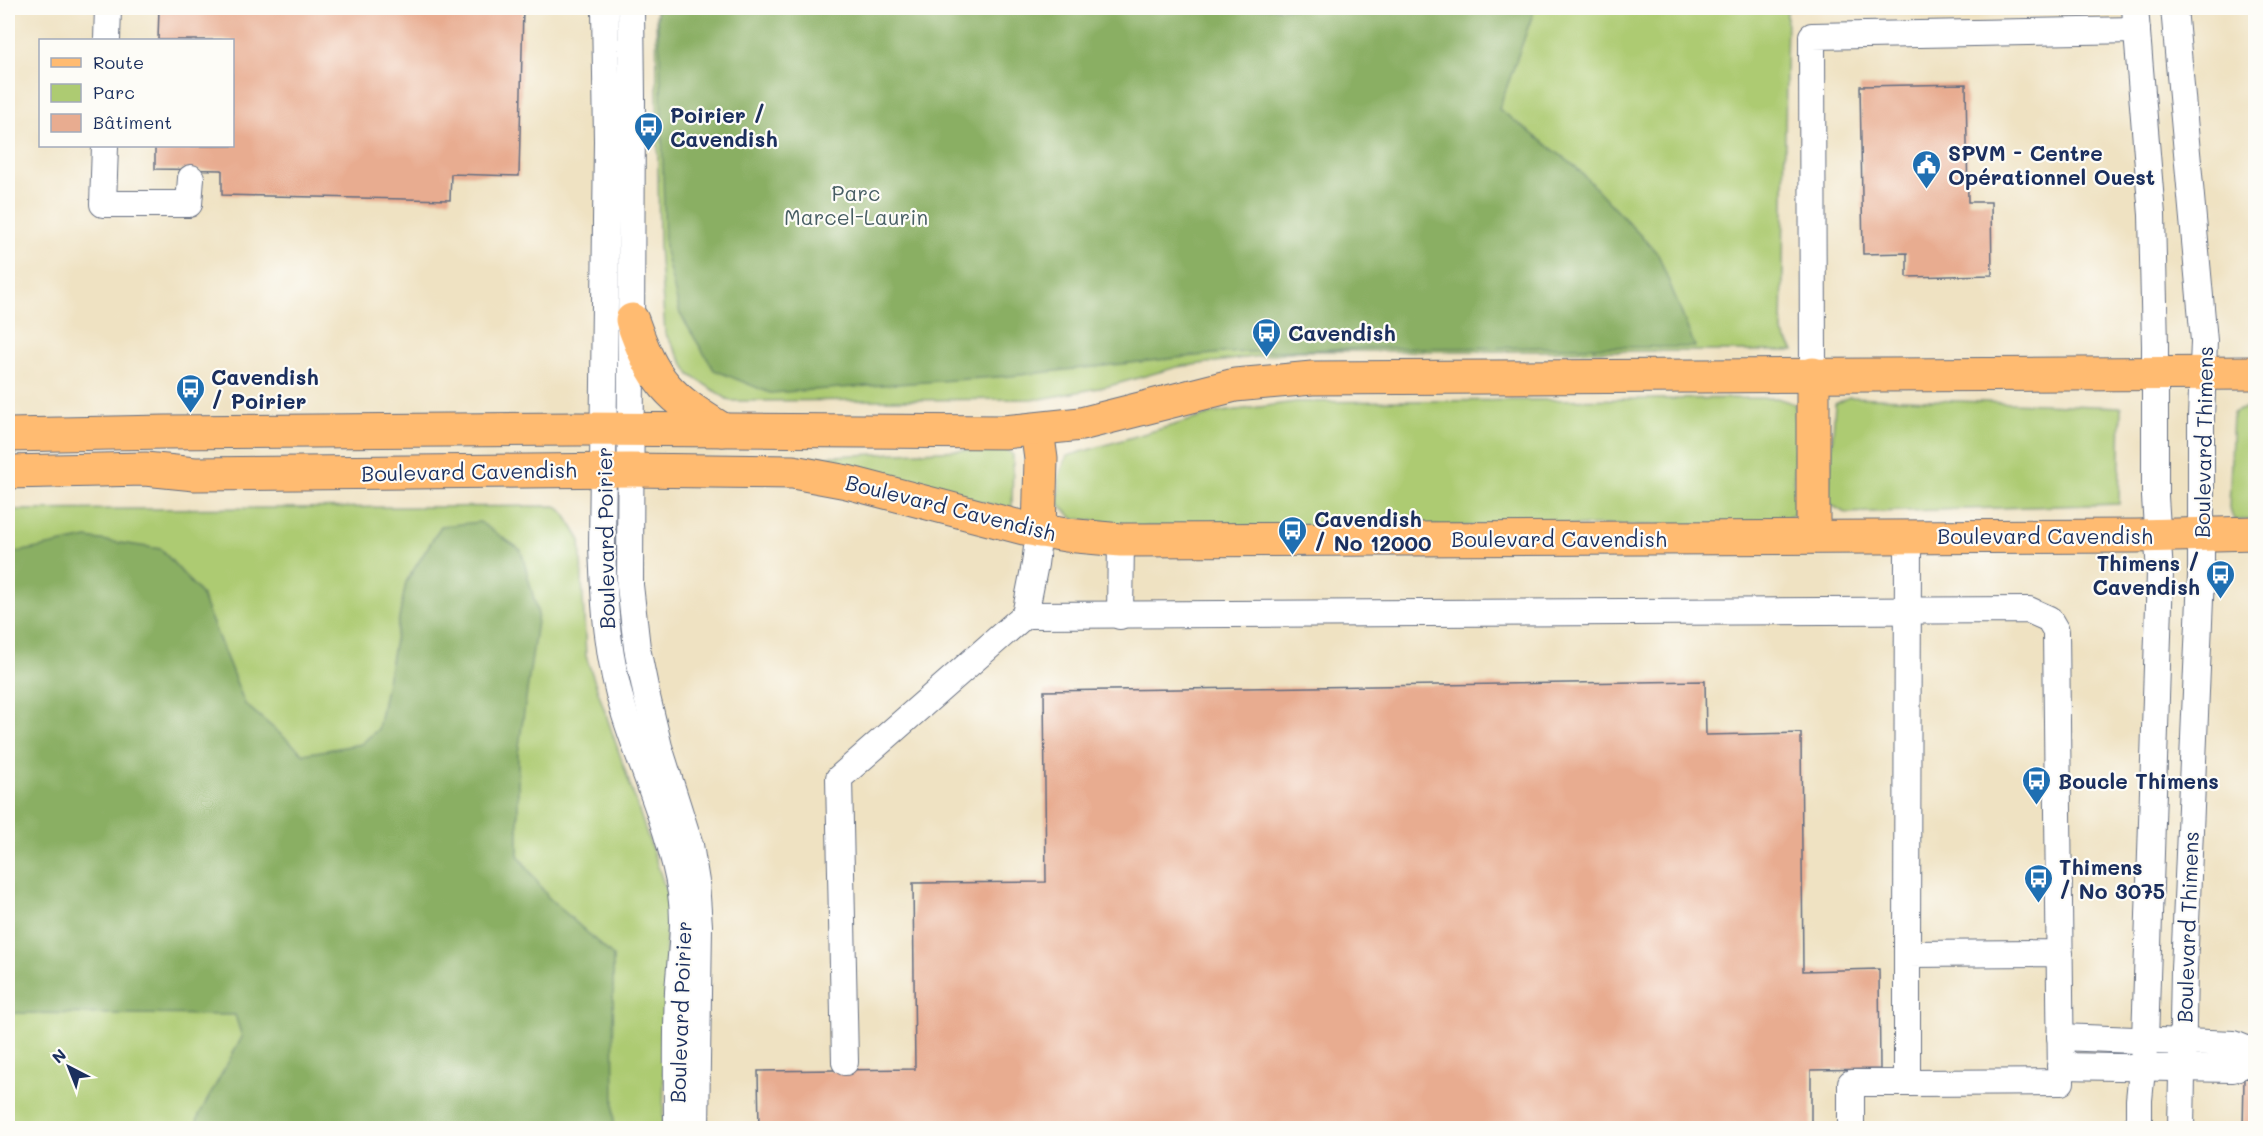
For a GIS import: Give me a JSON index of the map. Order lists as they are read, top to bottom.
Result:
{
  "streets": {
    "main road": ["Boulevard Cavendish"],
    "street": ["Boulevard Thimens", "Boulevard Poirier"]
  },
  "crossings": [
    ["Boulevard Thimens", "Boulevard Cavendish"],
    ["Boulevard Cavendish", "Boulevard Poirier"]
  ],
  "parks": ["Parc Marcel-Laurin"],
  "places": {
    "bus stop": [
      "Poirier / Cavendish",
      "Cavendish",
      "Cavendish / Poirier",
      "Cavendish / No 12000",
      "Thimens / Cavendish",
      "Boucle Thimens",
      "Thimens / No 3075"
    ],
    "public building": ["SPVM - Centre Opérationnel Ouest"]
  },
  "legend": ["Route", "Parc", "Bâtiment"],
  "north": "top left"
}
